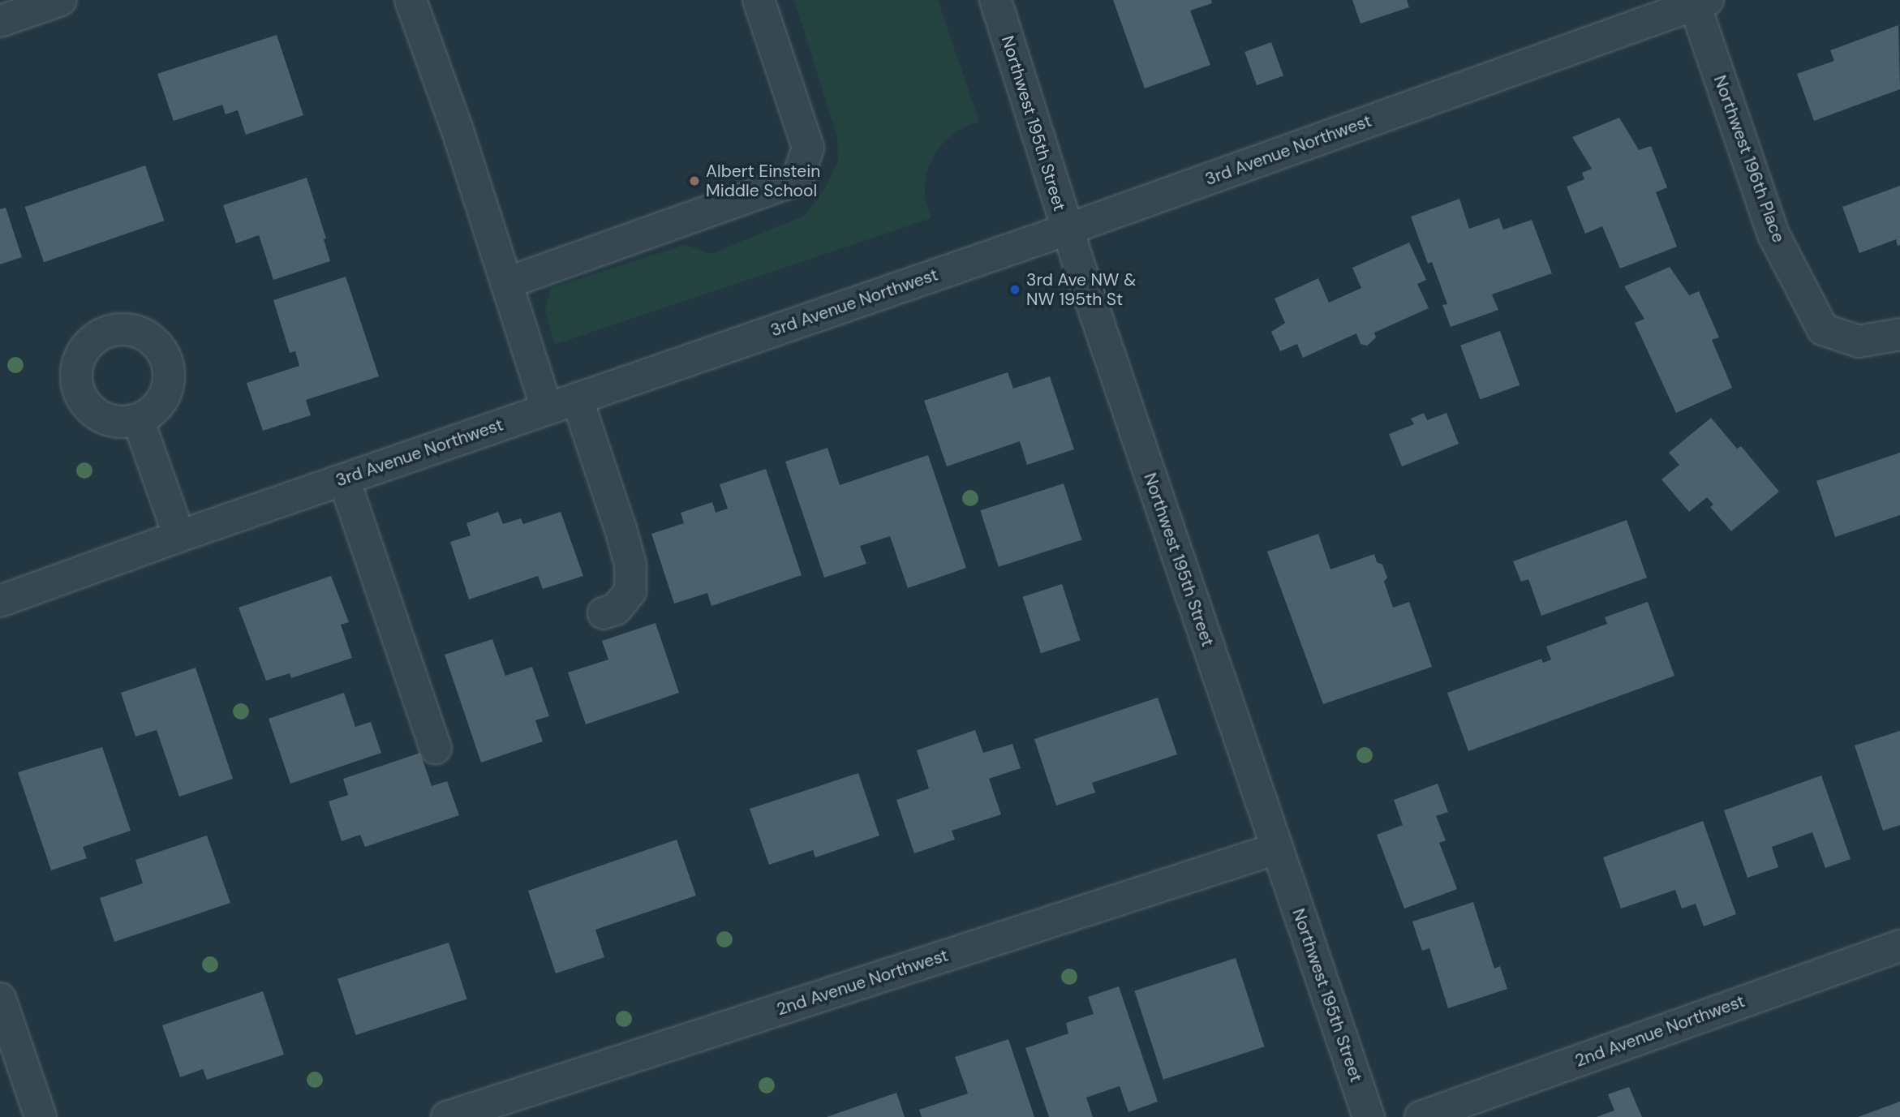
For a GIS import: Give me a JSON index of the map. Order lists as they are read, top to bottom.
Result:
{
  "streets": {
    "street": [
      "Northwest 195th Street",
      "3rd Avenue Northwest",
      "Northwest 196th Place",
      "2nd Avenue Northwest"
    ]
  },
  "crossings": [
    ["Northwest 195th Street", "3rd Avenue Northwest"],
    ["Northwest 195th Street", "2nd Avenue Northwest"],
    ["3rd Avenue Northwest", "Northwest 196th Place"]
  ],
  "places": ["Albert Einstein Middle School", "3rd Ave NW & NW 195th St"]
}
